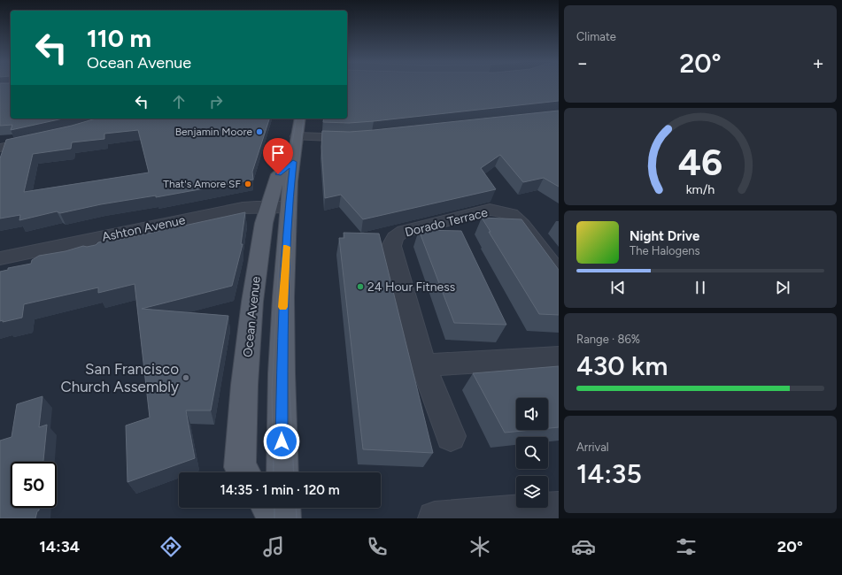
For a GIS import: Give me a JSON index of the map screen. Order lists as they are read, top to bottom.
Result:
{
  "streets": {
    "main road": ["Ocean Avenue"],
    "street": ["Dorado Terrace", "Ashton Avenue"]
  },
  "crossings": [
    ["Ashton Avenue", "Ocean Avenue"]
  ],
  "places": [
    "Benjamin Moore",
    "That's Amore SF",
    "24 Hour Fitness",
    "San Francisco Church Assembly"
  ],
  "page": {
    "tile": [
      "Climate",
      ["Range · 86%", "430 km"],
      ["Arrival", "14:35"]
    ],
    "turn": ["110 m", "Ocean Avenue"],
    "heat": ["−", "20°", "+"],
    "song": ["Night Drive", "The Halogens"],
    "limit": "50",
    "trip": "14:35 · 1 min · 120 m",
    "tabs": ["14:34", "20°"],
    "gauge": ["46", "km/h"]
  }
}
